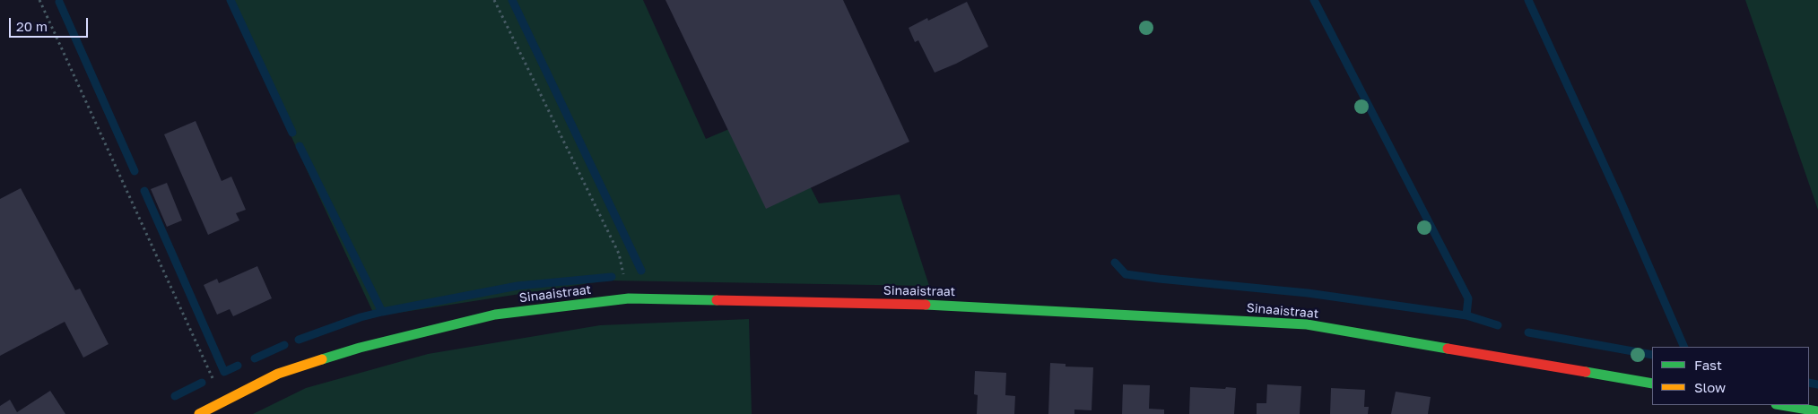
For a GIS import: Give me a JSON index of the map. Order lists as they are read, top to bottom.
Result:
{
  "streets": {
    "street": ["Sinaaistraat"]
  },
  "legend": ["Fast", "Slow"],
  "scale_bar": "20 m"
}
